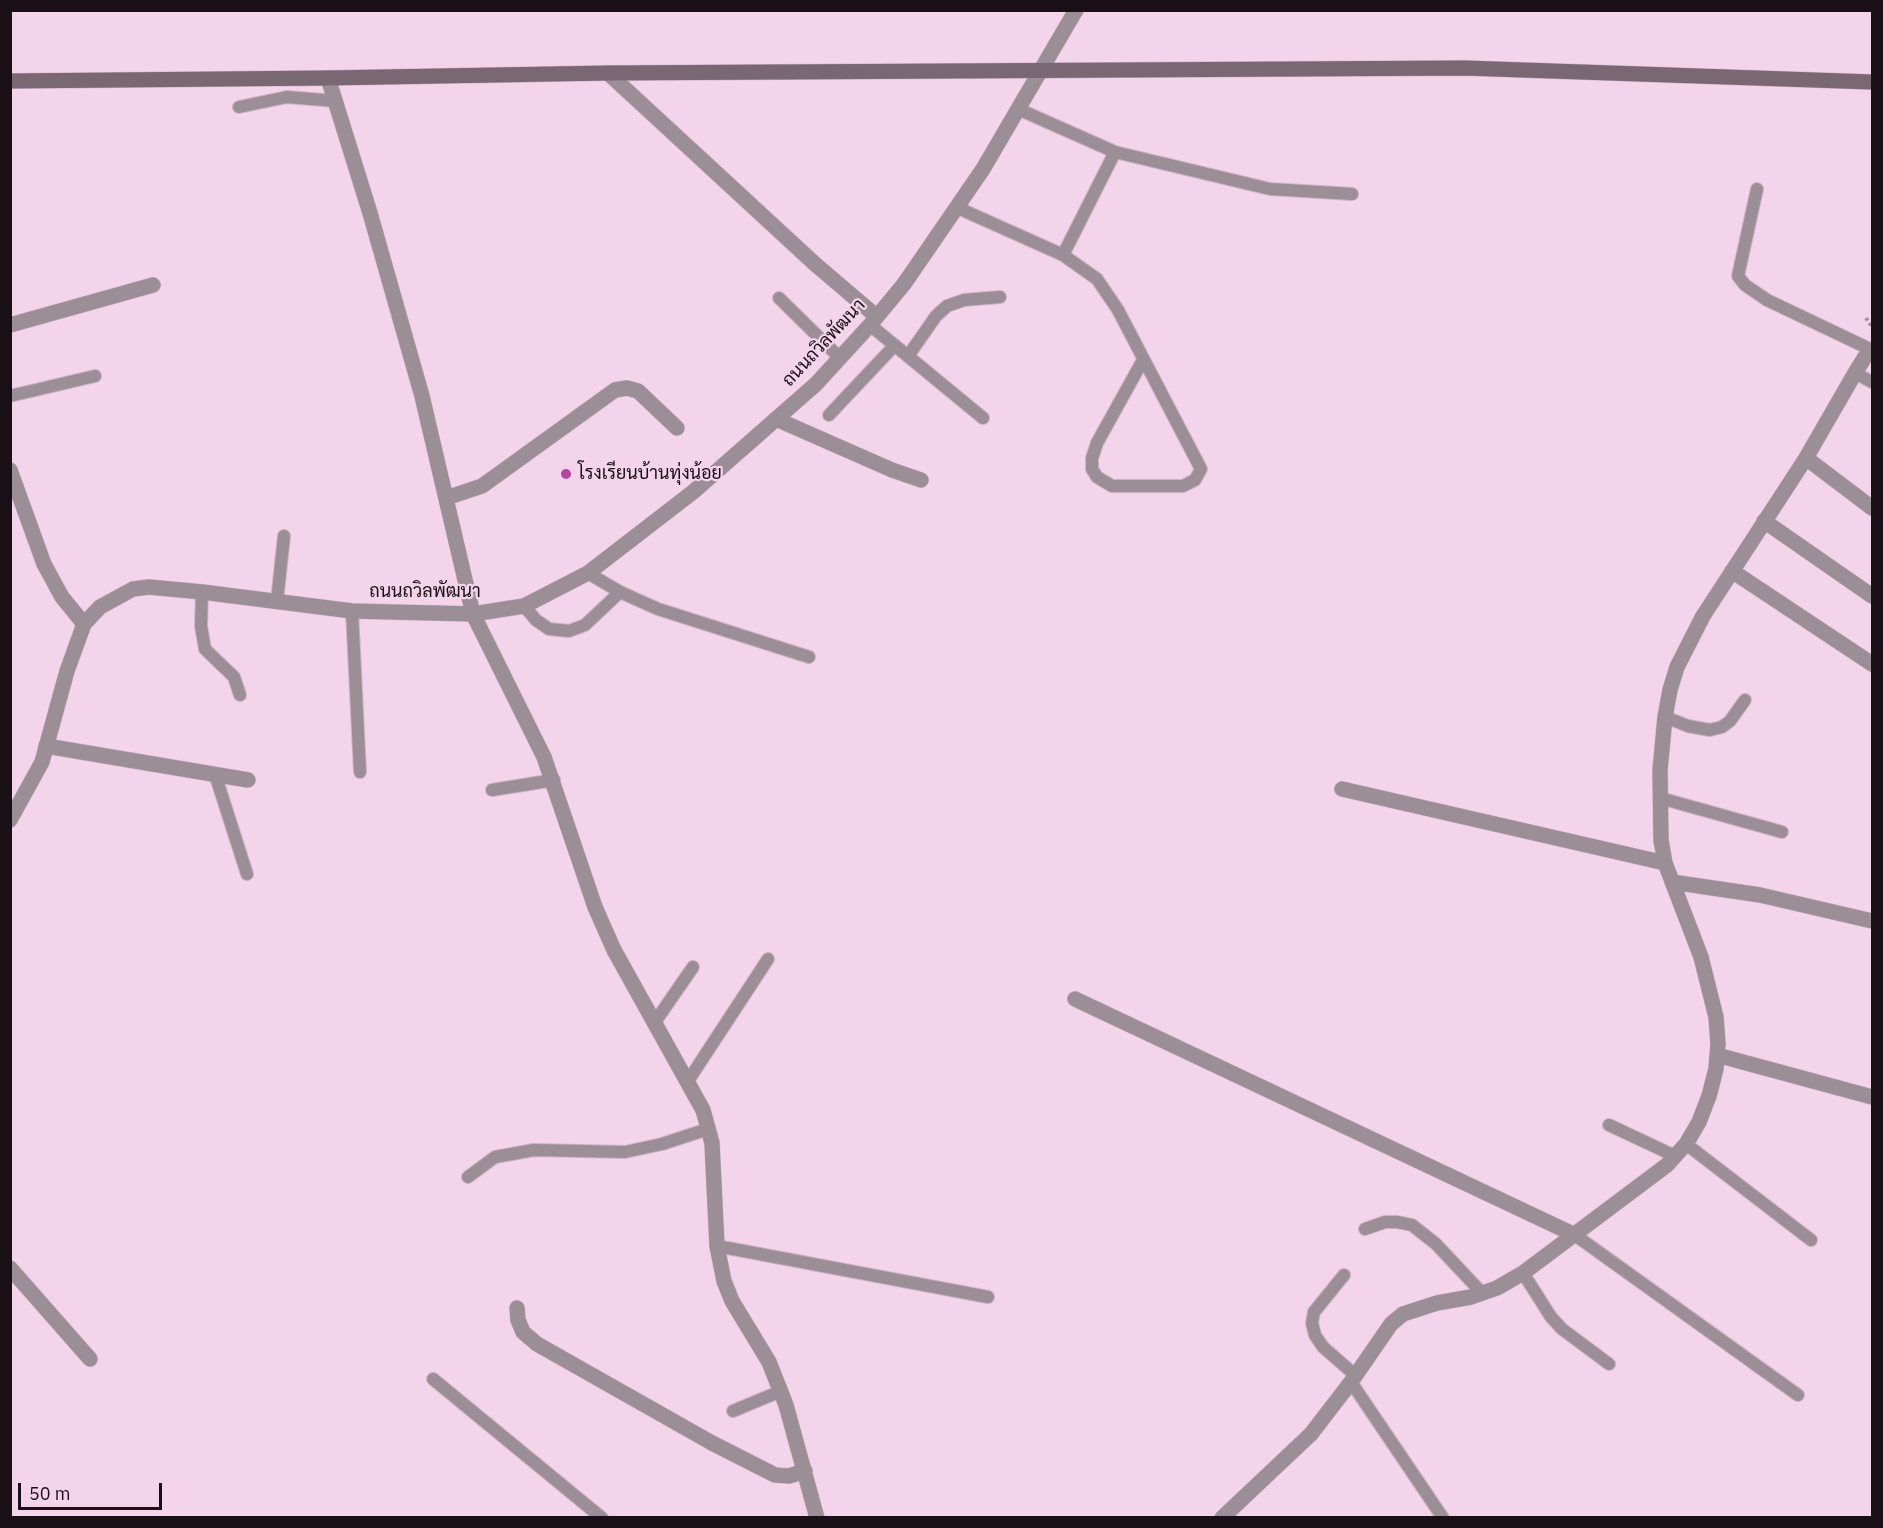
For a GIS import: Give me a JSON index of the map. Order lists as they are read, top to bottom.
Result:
{
  "streets": {
    "street": ["ถนนถวิลพัฒนา"]
  },
  "places": ["โรงเรียนบ้านทุ่งน้อย"],
  "scale_bar": "50 m"
}
